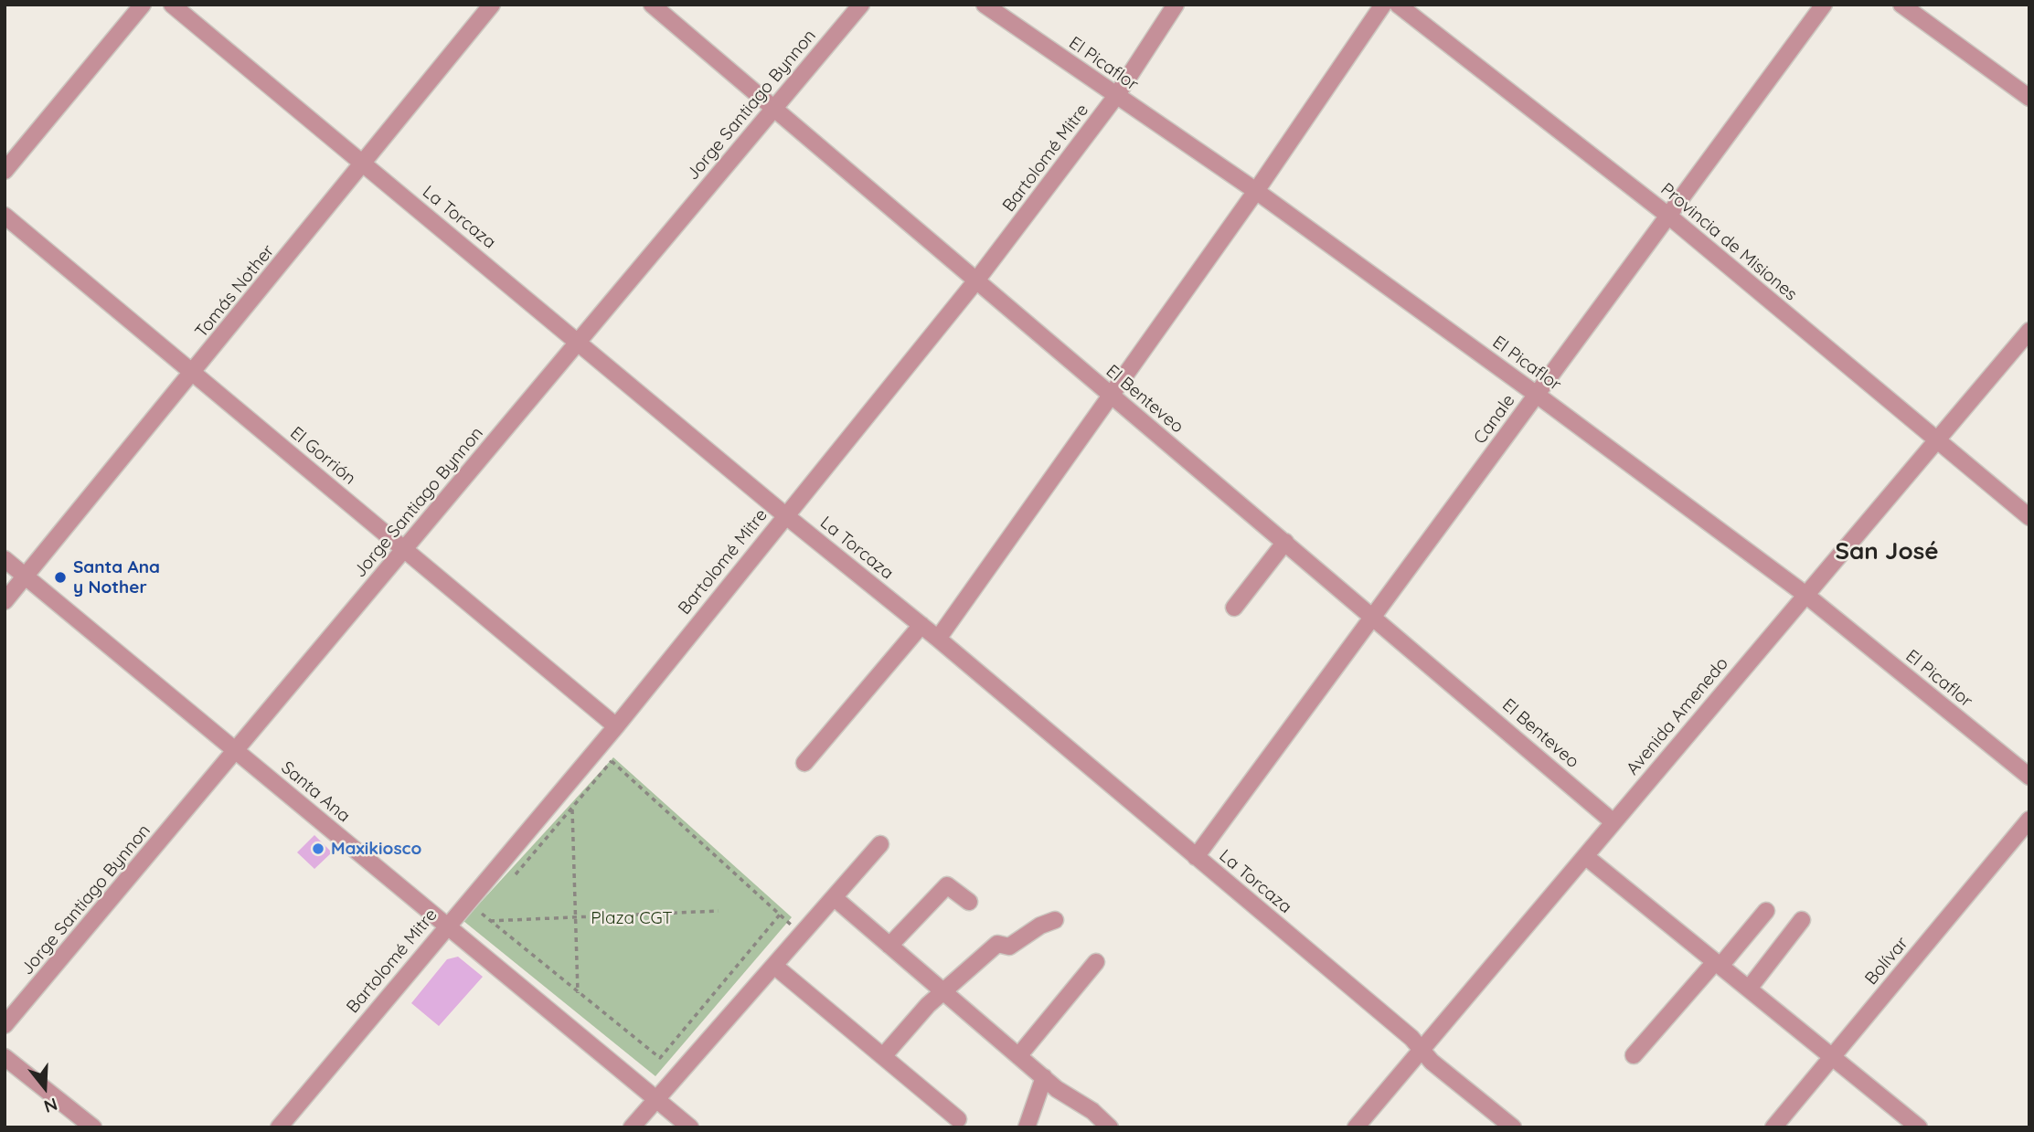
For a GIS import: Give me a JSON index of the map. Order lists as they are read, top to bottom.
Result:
{
  "streets": {
    "street": [
      "El Picaflor",
      "Jorge Santiago Bynnon",
      "Bartolomé Mitre",
      "La Torcaza",
      "Provincia de Misiones",
      "Tomás Nother",
      "El Benteveo",
      "Canale",
      "El Gorrión",
      "Avenida Amenedo",
      "Santa Ana",
      "Bolívar"
    ]
  },
  "crossings": [
    ["El Picaflor", "Bartolomé Mitre"],
    ["El Picaflor", "Canale"],
    ["El Picaflor", "Avenida Amenedo"],
    ["Jorge Santiago Bynnon", "La Torcaza"],
    ["Jorge Santiago Bynnon", "El Benteveo"],
    ["Jorge Santiago Bynnon", "El Gorrión"],
    ["Jorge Santiago Bynnon", "Santa Ana"],
    ["Bartolomé Mitre", "La Torcaza"],
    ["Bartolomé Mitre", "El Benteveo"],
    ["Bartolomé Mitre", "El Gorrión"],
    ["Bartolomé Mitre", "Santa Ana"],
    ["La Torcaza", "Tomás Nother"],
    ["La Torcaza", "Canale"],
    ["La Torcaza", "Avenida Amenedo"],
    ["Provincia de Misiones", "Canale"],
    ["Provincia de Misiones", "Avenida Amenedo"],
    ["Tomás Nother", "El Gorrión"],
    ["Tomás Nother", "Santa Ana"],
    ["El Benteveo", "Canale"],
    ["El Benteveo", "Avenida Amenedo"]
  ],
  "districts": ["San José"],
  "parks": ["Plaza CGT"],
  "places": ["Santa Ana y Nother", "Maxikiosco"],
  "north": "bottom"
}
